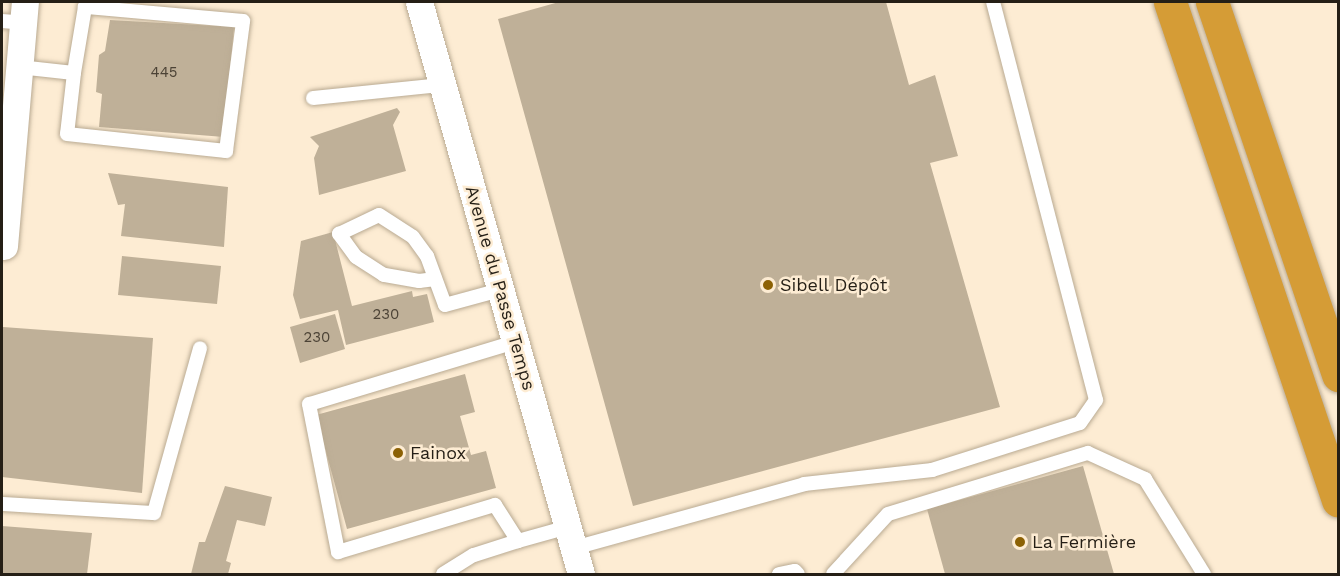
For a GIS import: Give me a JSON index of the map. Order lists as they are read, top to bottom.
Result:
{
  "streets": {
    "street": ["Avenue du Passe Temps"]
  },
  "places": ["Sibell Dépôt", "Fainox", "La Fermière"],
  "house_numbers": ["445", "230", "230"]
}
